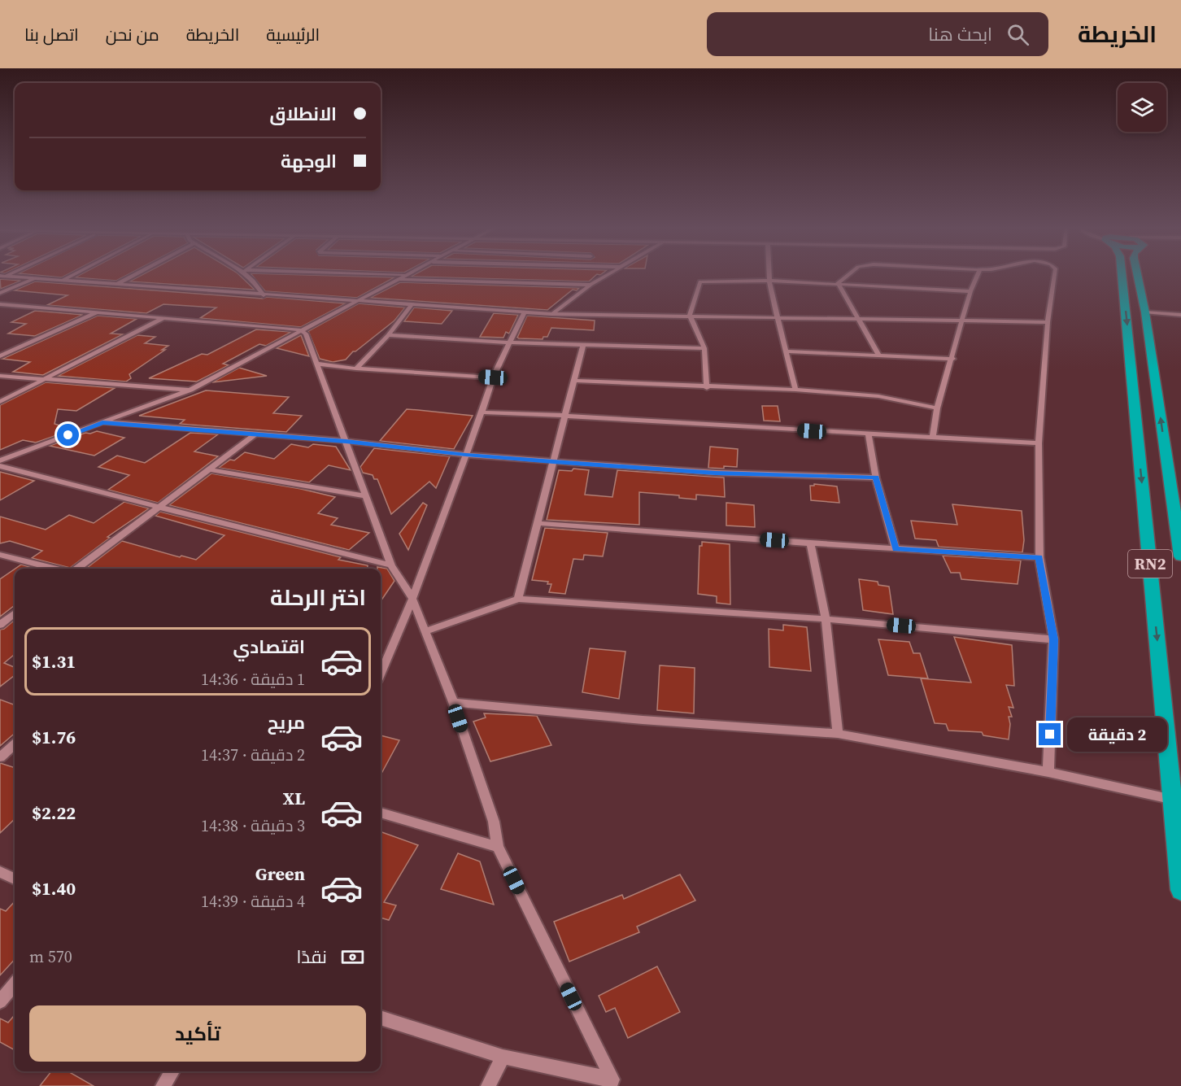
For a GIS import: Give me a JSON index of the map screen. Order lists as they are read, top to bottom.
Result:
{
  "streets": {
    "highway": ["RN2"]
  },
  "page": {
    "header": "الخريطة",
    "search": "ابحث هنا",
    "nav": [
      "الرئيسية",
      "الخريطة",
      "من نحن",
      "اتصل بنا"
    ],
    "banner": ["الانطلاق", "الوجهة"],
    "heading": "اختر الرحلة",
    "list": [
      {
        "name": "اقتصادي",
        "note": "1 دقيقة · 14:36",
        "value": "$1.31"
      },
      {
        "name": "مريح",
        "note": "2 دقيقة · 14:37",
        "value": "$1.76"
      },
      {
        "name": "XL",
        "note": "3 دقيقة · 14:38",
        "value": "$2.22"
      },
      {
        "name": "Green",
        "note": "4 دقيقة · 14:39",
        "value": "$1.40"
      }
    ],
    "bubble": "2 دقيقة",
    "pay": ["نقدًا", "570 m"],
    "buttons": "تأكيد"
  }
}
